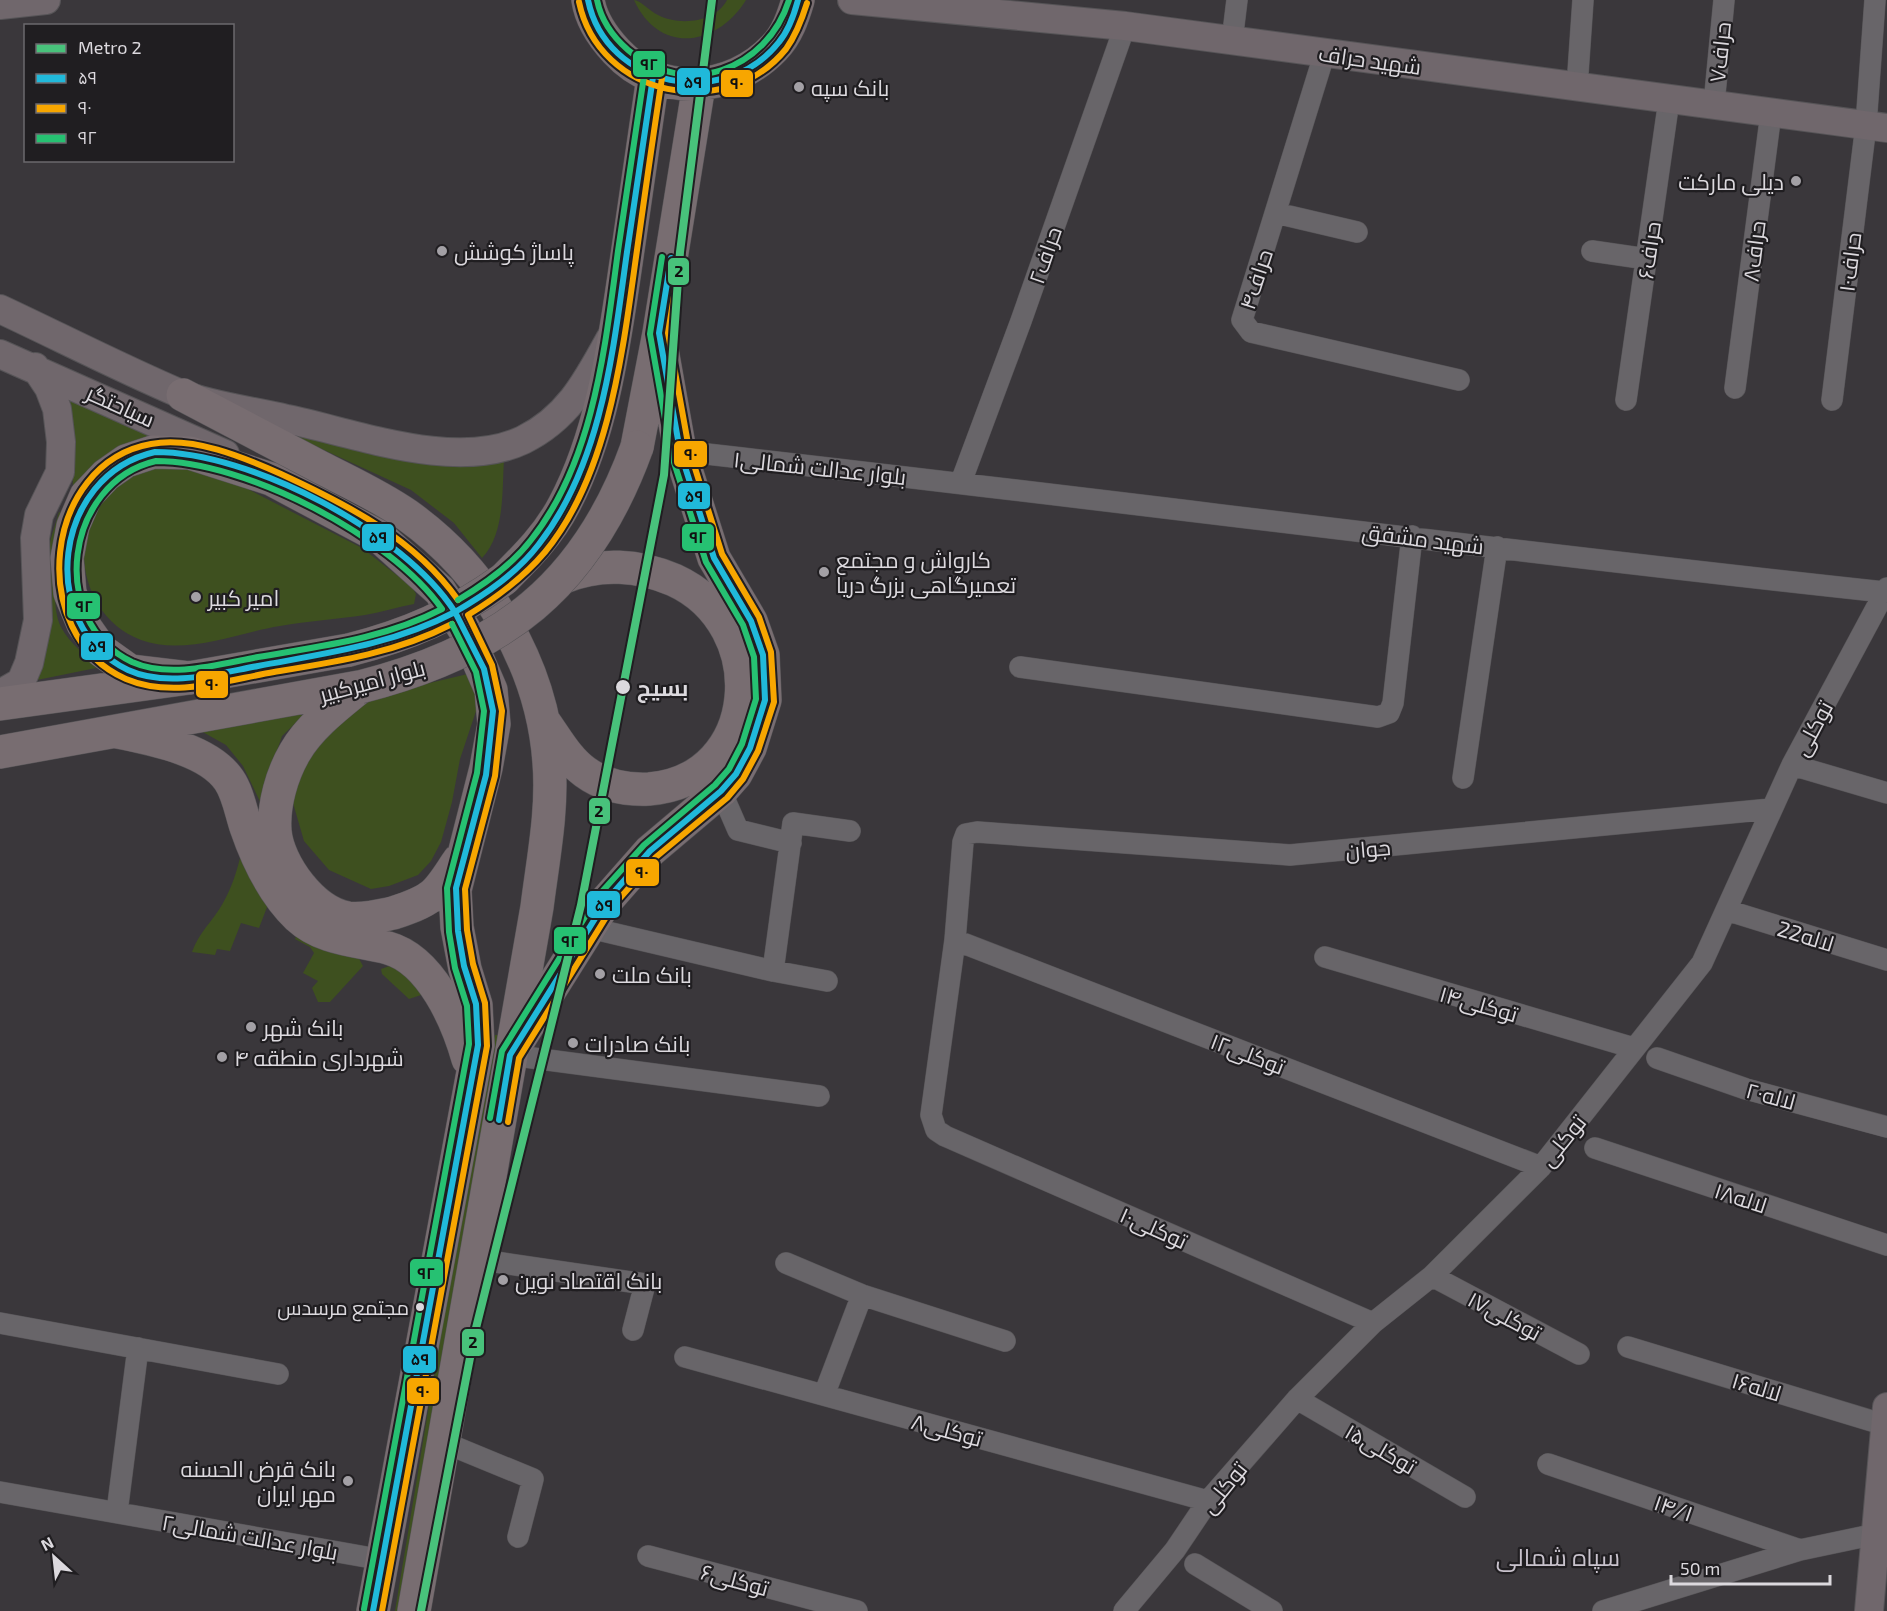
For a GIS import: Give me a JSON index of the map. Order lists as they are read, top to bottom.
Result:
{
  "streets": {
    "main road": ["شهید حراف", "سیاحتگر", "بلوار امیرکبیر"],
    "street": [
      "حراف۷",
      "حراف۶",
      "حراف۸",
      "حراف۲",
      "حراف۱۰",
      "حراف۴",
      "بلوار عدالت شمالی۱",
      "شهید مشفق",
      "توکلی",
      "جوان",
      "22لاله",
      "توکلی۱۴",
      "توکلی۱۲",
      "لاله۲۰",
      "لاله۱۸",
      "۱۰توکلی",
      "توکلی۱۷",
      "لاله۱۶",
      "توکلی۸",
      "توکلی۱۵",
      "۱۴/۱",
      "بلوار عدالت شمالی۲",
      "توکلی۶"
    ]
  },
  "crossings": [
    ["حراف۷", "شهید حراف"],
    ["شهید حراف", "حراف۶"],
    ["شهید حراف", "حراف۸"],
    ["شهید حراف", "حراف۲"],
    ["شهید حراف", "حراف۱۰"],
    ["شهید حراف", "حراف۴"],
    ["حراف۲", "بلوار عدالت شمالی۱"],
    ["حراف۲", "شهید مشفق"],
    ["سیاحتگر", "بلوار امیرکبیر"],
    ["بلوار عدالت شمالی۱", "شهید مشفق"],
    ["شهید مشفق", "توکلی"],
    ["توکلی", "جوان"],
    ["توکلی", "22لاله"],
    ["توکلی", "توکلی۱۴"],
    ["توکلی", "توکلی۱۲"],
    ["توکلی", "۱۰توکلی"],
    ["توکلی", "توکلی۱۷"],
    ["توکلی", "توکلی۸"],
    ["توکلی", "توکلی۱۵"],
    ["جوان", "توکلی۱۲"],
    ["جوان", "۱۰توکلی"],
    ["توکلی۱۲", "۱۰توکلی"]
  ],
  "districts": ["سپاه شمالی"],
  "places": [
    "بانک سپه",
    "دیلی مارکت",
    "پاساژ کوشش",
    "کارواش و مجتمع تعمیرگاهی بزرگ دریا",
    "امیر کبیر",
    "بسیج",
    "بانک ملت",
    "بانک شهر",
    "بانک صادرات",
    "شهرداری منطقه ۴",
    "بانک اقتصاد نوین",
    "مجتمع مرسدس",
    "بانک قرض الحسنه مهر ایران"
  ],
  "lines": [
    "metro line 2",
    "transit line ۵۹",
    "transit line ۹۲",
    "transit line ۹۰"
  ],
  "legend": [
    "Metro 2",
    "۵۹",
    "۹۰",
    "۹۲"
  ],
  "scale_bar": "50 m",
  "north": "top left"
}
